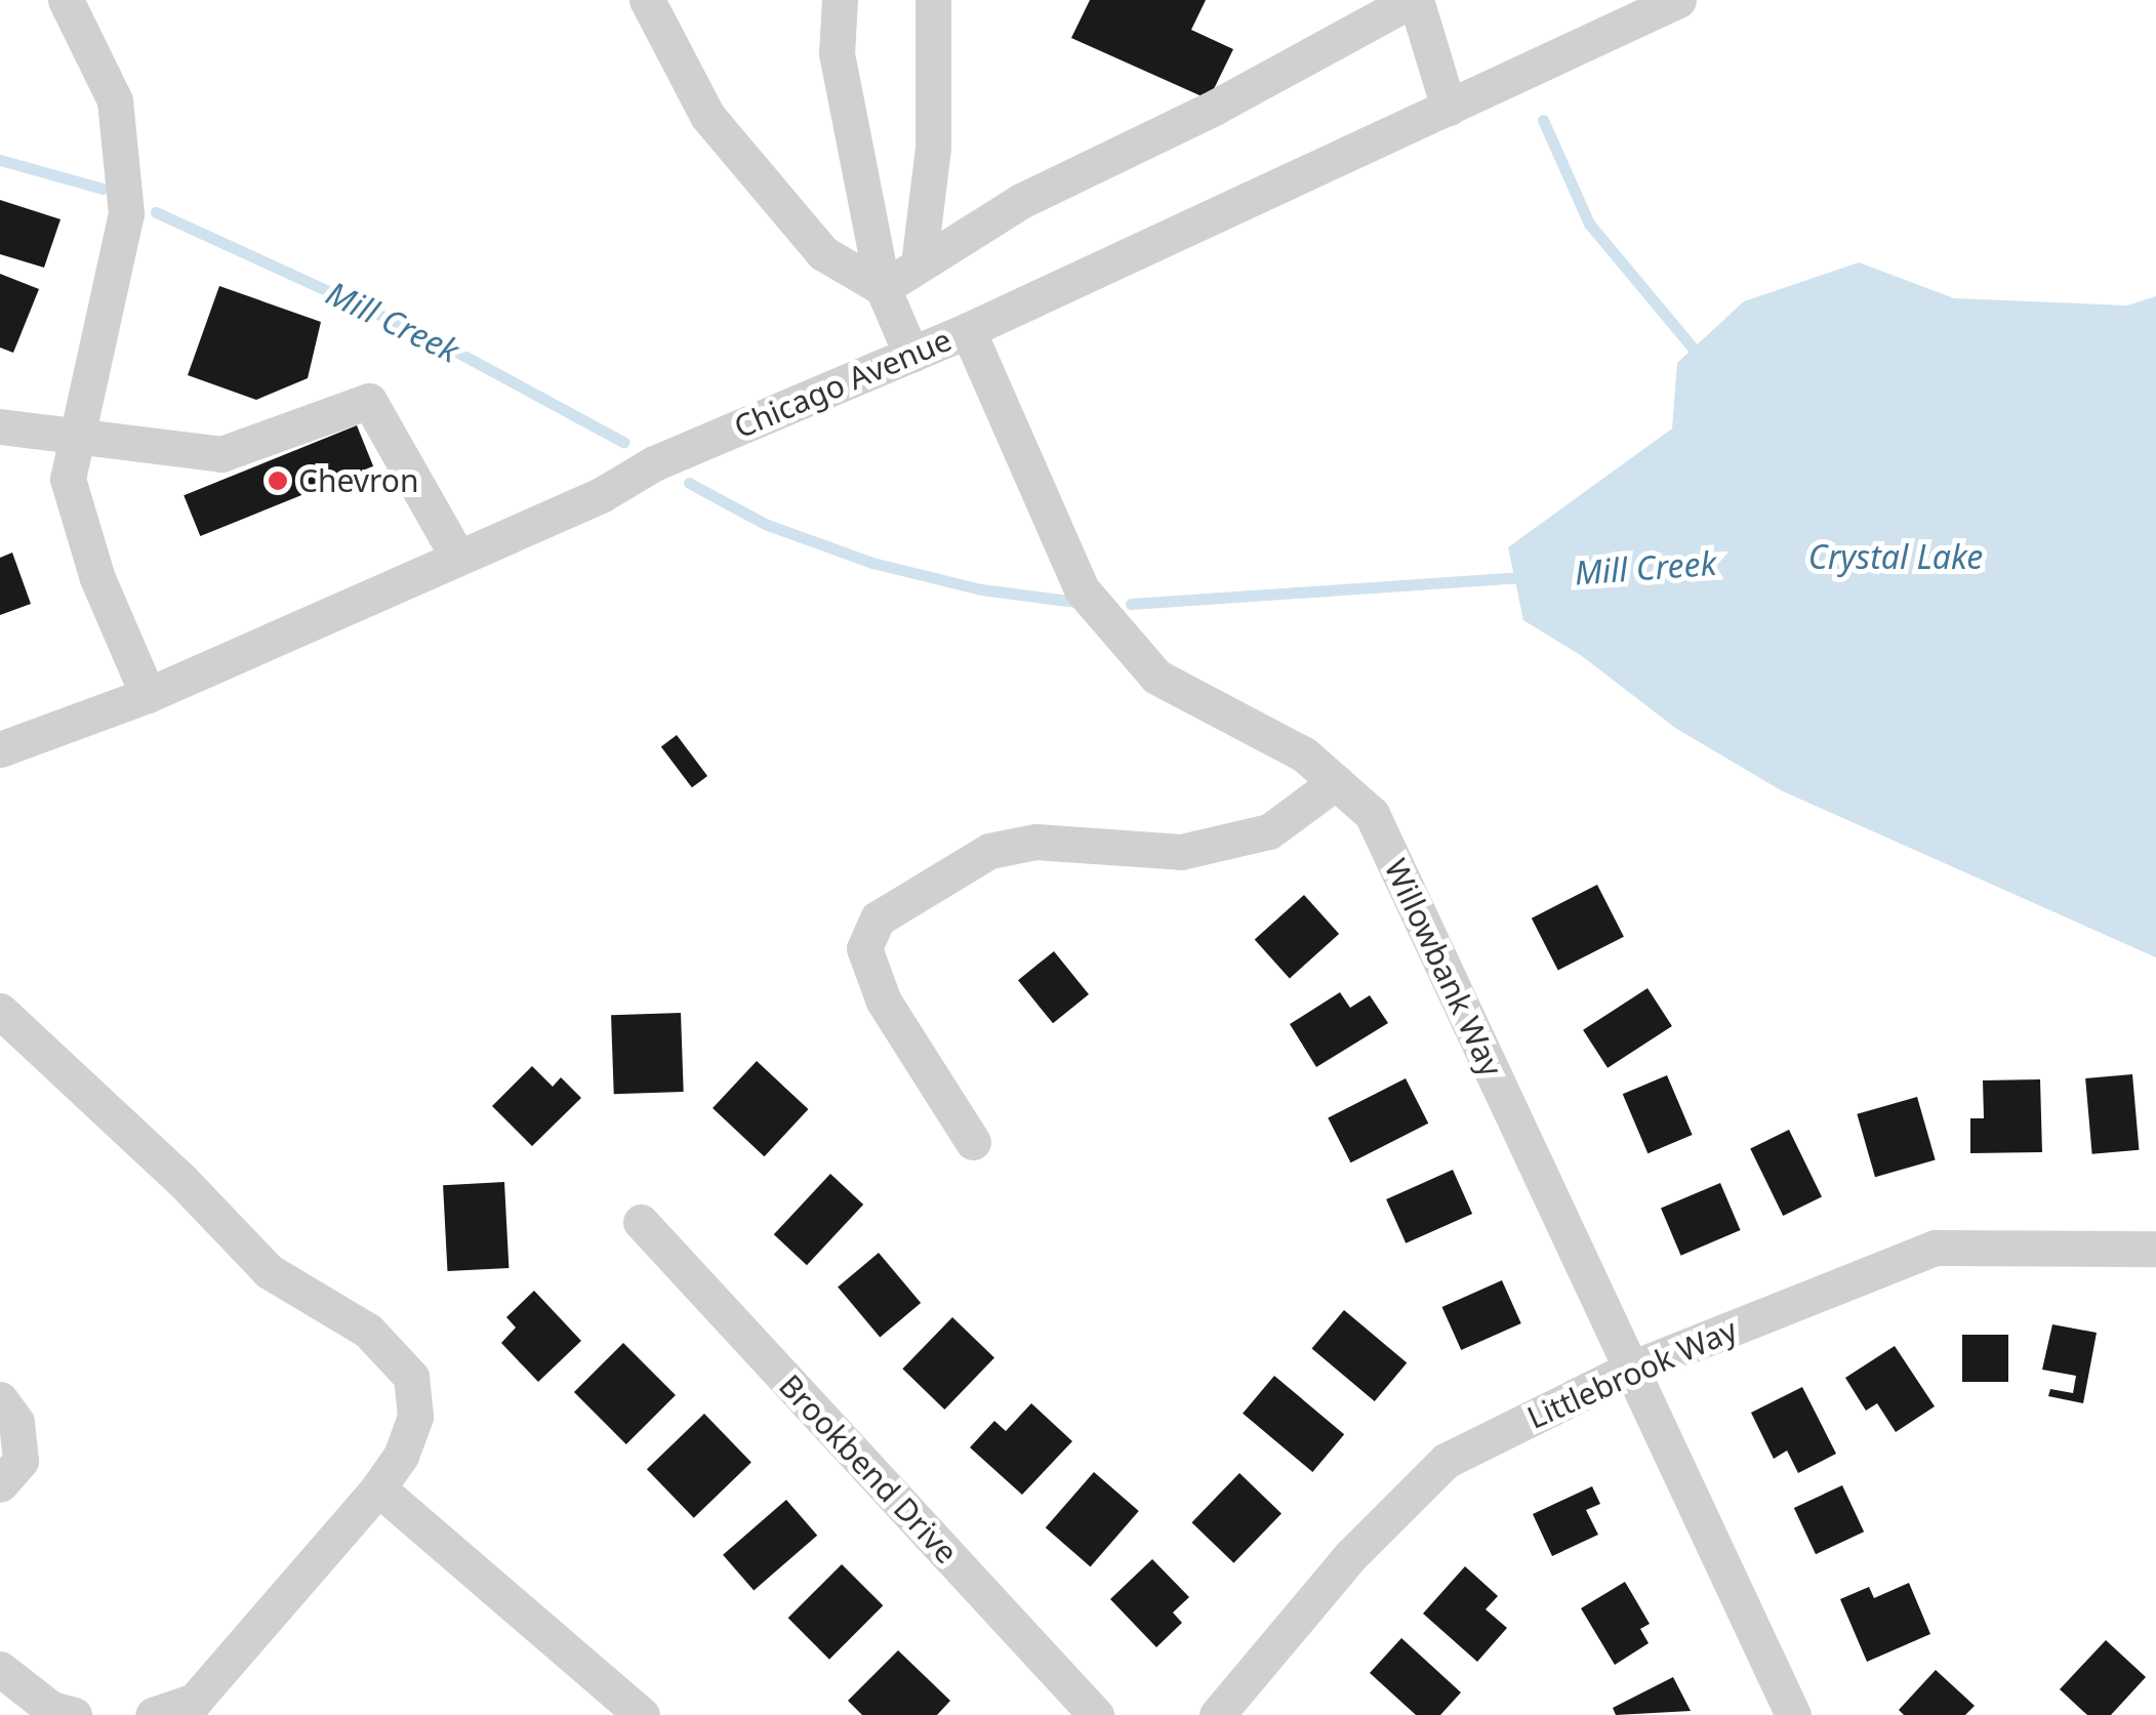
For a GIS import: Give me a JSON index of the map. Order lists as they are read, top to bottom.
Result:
{
  "streets": {
    "street": [
      "Chicago Avenue",
      "Willowbank Way",
      "Littlebrook Way",
      "Brookbend Drive"
    ]
  },
  "crossings": [
    ["Chicago Avenue", "Willowbank Way"],
    ["Willowbank Way", "Littlebrook Way"]
  ],
  "water": ["Mill Creek", "Crystal Lake"],
  "places": ["Chevron"]
}
